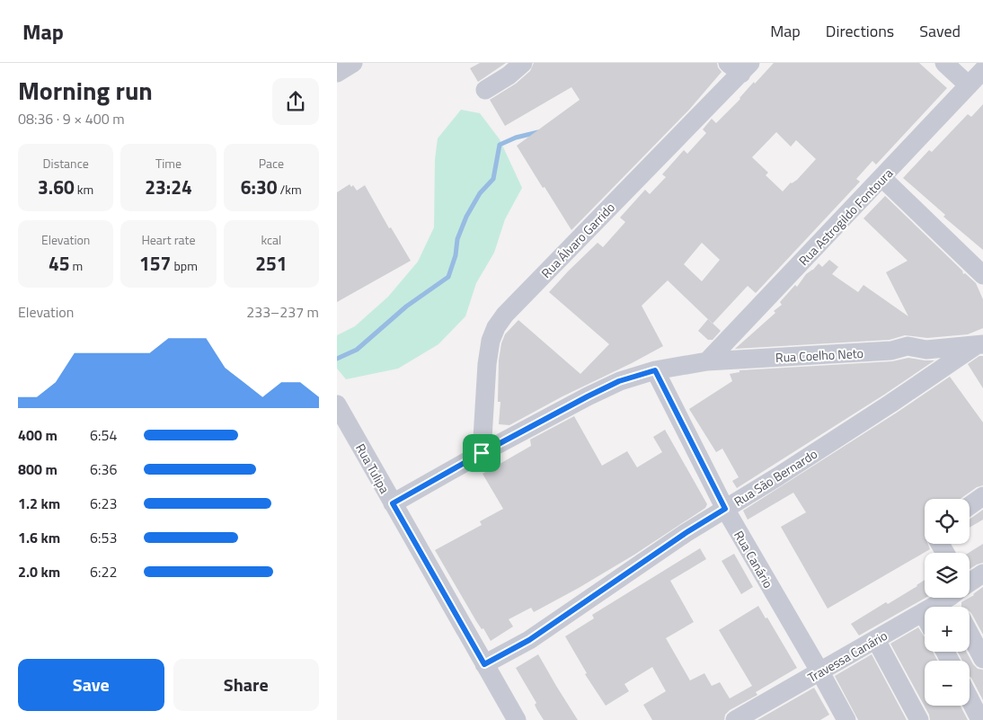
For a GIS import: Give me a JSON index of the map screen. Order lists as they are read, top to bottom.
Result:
{
  "streets": {
    "street": [
      "Rua Astrogildo Fontoura",
      "Rua Álvaro Garrido",
      "Rua Coelho Neto",
      "Rua Tulipa",
      "Rua São Bernardo",
      "Rua Canário",
      "Travessa Canário"
    ]
  },
  "crossings": [
    ["Rua Astrogildo Fontoura", "Rua Coelho Neto"],
    ["Rua Coelho Neto", "Rua São Bernardo"],
    ["Rua Coelho Neto", "Rua Canário"],
    ["Rua Tulipa", "Rua São Bernardo"],
    ["Rua São Bernardo", "Rua Canário"],
    ["Rua Canário", "Travessa Canário"]
  ],
  "page": {
    "header": "Map",
    "nav": ["Map", "Directions", "Saved"],
    "heading": ["Morning run", "08:36 · 9 × 400 m"],
    "stats": [
      ["Distance", "3.60 km"],
      ["Time", "23:24"],
      ["Pace", "6:30 /km"],
      ["Elevation", "45 m"],
      ["Heart rate", "157 bpm"],
      ["kcal", "251"]
    ],
    "chart": ["Elevation", "233–237 m"],
    "list": [
      {
        "name": "400 m",
        "note": "6:54"
      },
      {
        "name": "800 m",
        "note": "6:36"
      },
      {
        "name": "1.2 km",
        "note": "6:23"
      },
      {
        "name": "1.6 km",
        "note": "6:53"
      },
      {
        "name": "2.0 km",
        "note": "6:22"
      }
    ],
    "map_buttons": ["+", "−"],
    "buttons": ["Save", "Share"]
  }
}
